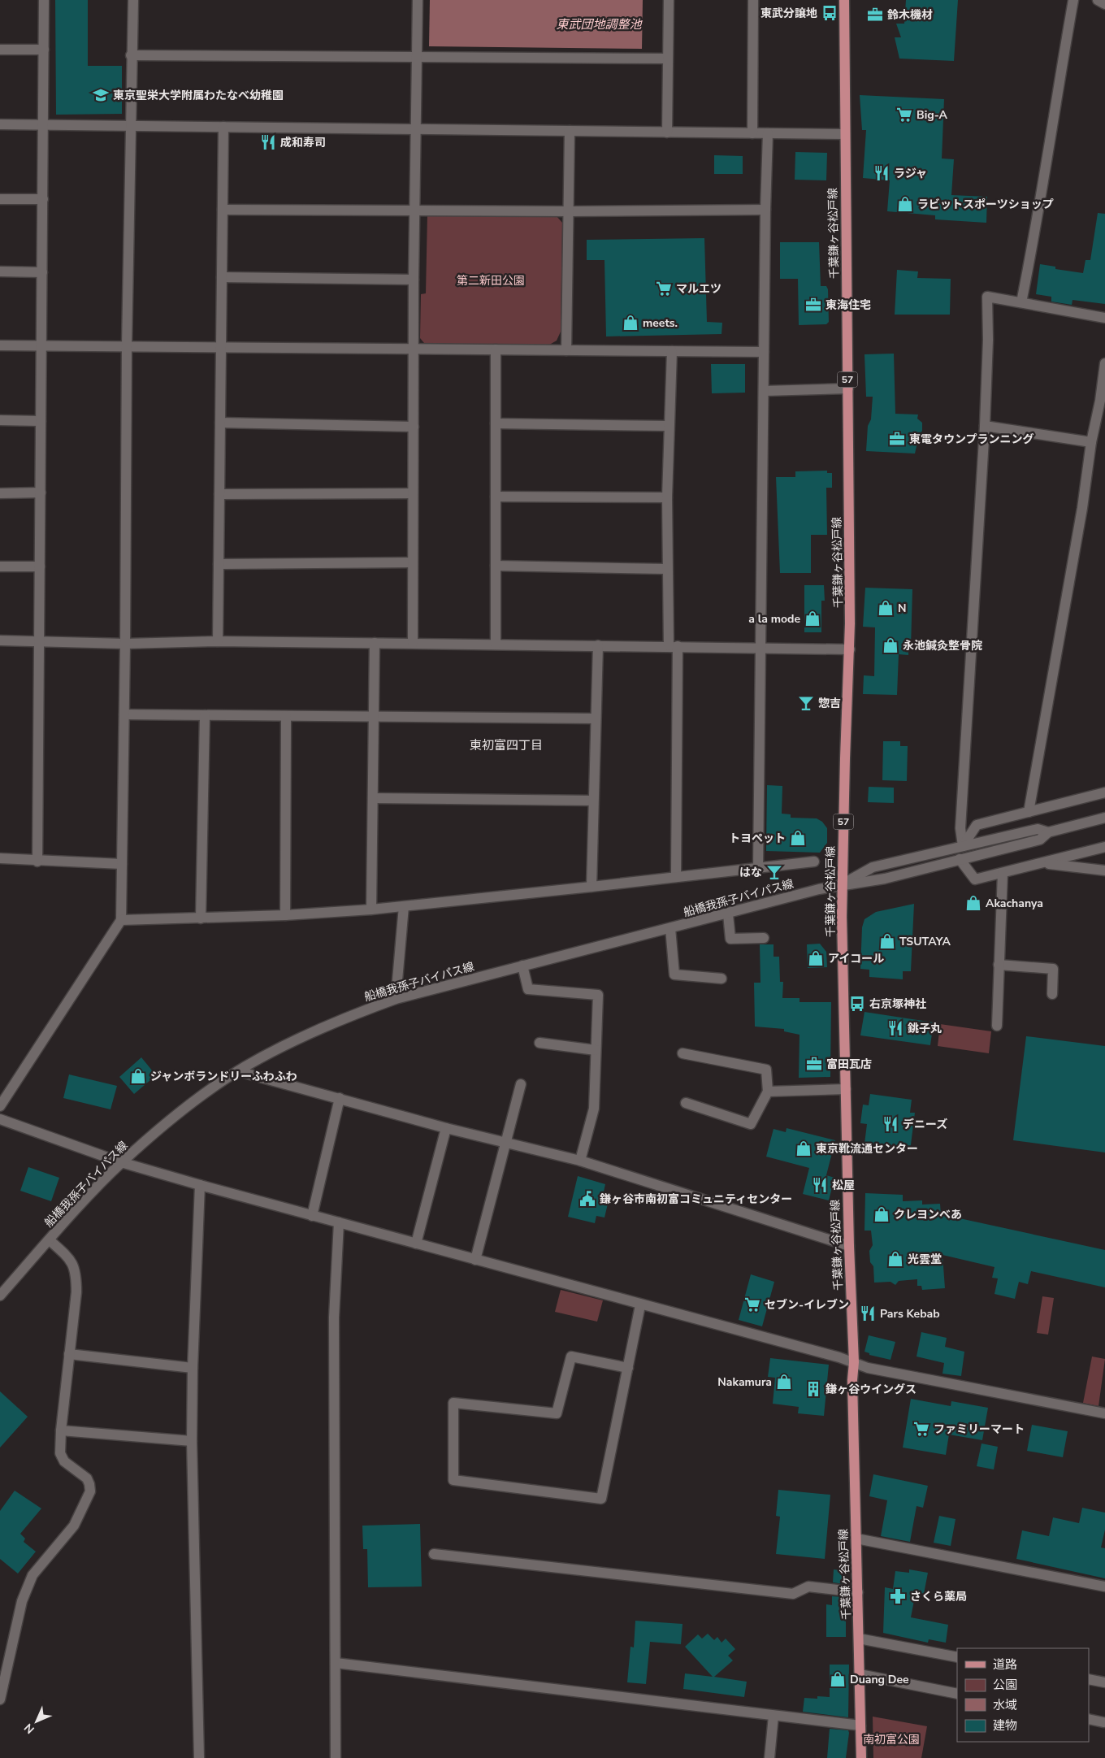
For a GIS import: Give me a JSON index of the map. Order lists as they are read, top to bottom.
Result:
{
  "streets": {
    "main road": ["千葉鎌ヶ谷松戸線", "57"],
    "street": ["船橋我孫子バイパス線"]
  },
  "crossings": [
    ["千葉鎌ヶ谷松戸線", "船橋我孫子バイパス線"]
  ],
  "districts": ["東初富四丁目"],
  "water": ["東武団地調整池"],
  "parks": ["第二新田公園", "南初富公園"],
  "places": {
    "bus stop": ["東武分譲地", "右京塚神社"],
    "office": [
      "鈴木機材",
      "東海住宅",
      "東電タウンプランニング",
      "富田瓦店"
    ],
    "school or university": ["東京聖栄大学附属わたなべ幼稚園"],
    "supermarket": [
      "Big-A",
      "マルエツ",
      "セブン-イレブン",
      "ファミリーマート"
    ],
    "restaurant": [
      "成和寿司",
      "ラジャ",
      "銚子丸",
      "デニーズ",
      "松屋",
      "Pars Kebab"
    ],
    "shop": [
      "ラビットスポーツショップ",
      "meets.",
      "N",
      "a la mode",
      "永池鍼灸整骨院",
      "トヨペット",
      "Akachanya",
      "TSUTAYA",
      "アイコール",
      "ジャンボランドリーふわふわ",
      "東京靴流通センター",
      "クレヨンべあ",
      "光雲堂",
      "Nakamura",
      "Duang Dee"
    ],
    "bar": ["惣吉", "はな"],
    "public building": ["鎌ヶ谷市南初富コミュニティセンター"],
    "building": ["鎌ヶ谷ウイングス"],
    "pharmacy": ["さくら薬局"]
  },
  "legend": [
    "道路",
    "公園",
    "水域",
    "建物"
  ],
  "north": "bottom left"
}
